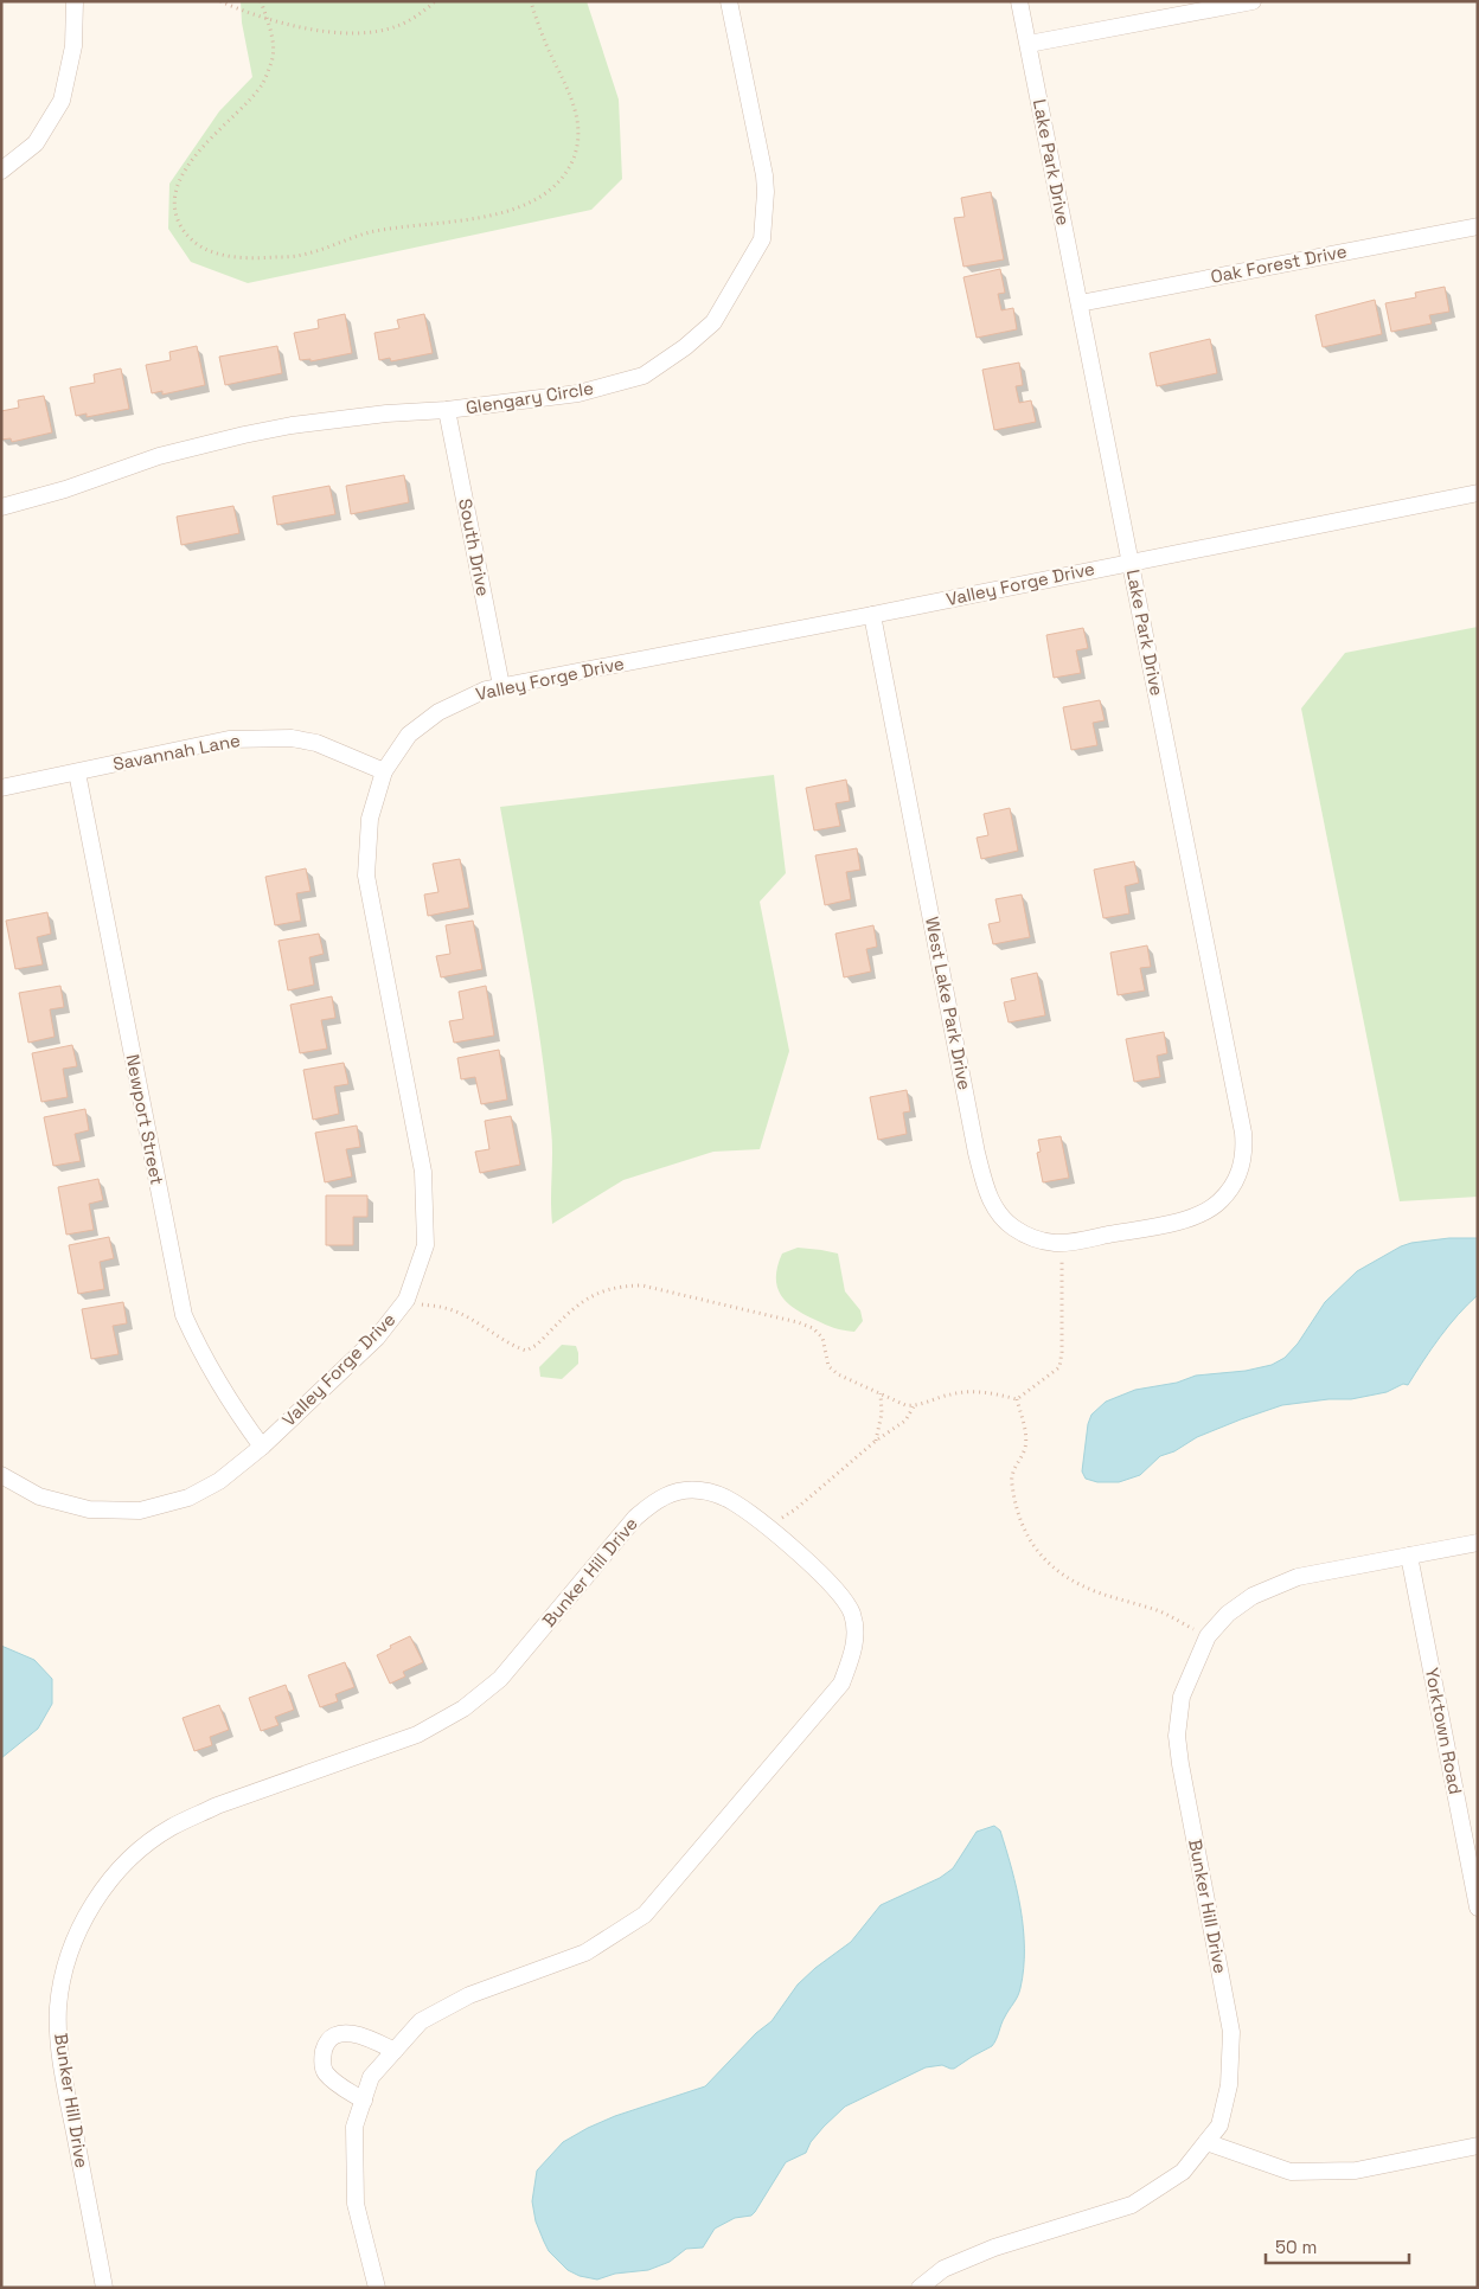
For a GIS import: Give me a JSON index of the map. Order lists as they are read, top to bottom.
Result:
{
  "streets": {
    "street": [
      "Lake Park Drive",
      "Oak Forest Drive",
      "Glengary Circle",
      "South Drive",
      "Valley Forge Drive",
      "Savannah Lane",
      "West Lake Park Drive",
      "Newport Street",
      "Bunker Hill Drive",
      "Yorktown Road"
    ]
  },
  "crossings": [
    ["Lake Park Drive", "Oak Forest Drive"],
    ["Lake Park Drive", "Valley Forge Drive"],
    ["Lake Park Drive", "West Lake Park Drive"],
    ["Glengary Circle", "South Drive"],
    ["South Drive", "Valley Forge Drive"],
    ["Valley Forge Drive", "Savannah Lane"],
    ["Valley Forge Drive", "West Lake Park Drive"],
    ["Valley Forge Drive", "Newport Street"],
    ["Savannah Lane", "Newport Street"],
    ["Bunker Hill Drive", "Yorktown Road"]
  ],
  "scale_bar": "50 m"
}
